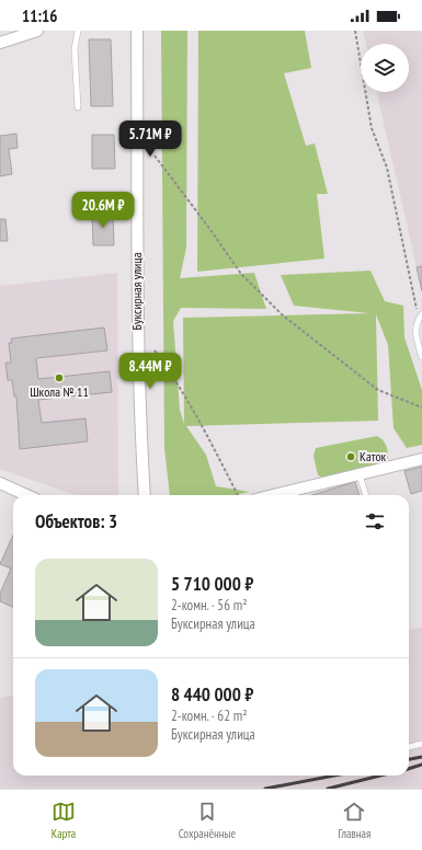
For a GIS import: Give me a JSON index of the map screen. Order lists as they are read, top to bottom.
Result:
{
  "streets": {
    "street": ["Буксирная улица"]
  },
  "places": ["Школа № 11", "Каток"],
  "page": {
    "status": "11:16",
    "price": ["5.71M ₽", "20.6M ₽", "8.44M ₽"],
    "heading": "Объектов: 3",
    "list": [
      {
        "name": "5 710 000 ₽",
        "note": "2-комн. · 56 m² · Буксирная улица"
      },
      {
        "name": "8 440 000 ₽",
        "note": "2-комн. · 62 m² · Буксирная улица"
      }
    ],
    "tabs": ["Карта", "Сохранённые", "Главная"]
  }
}
